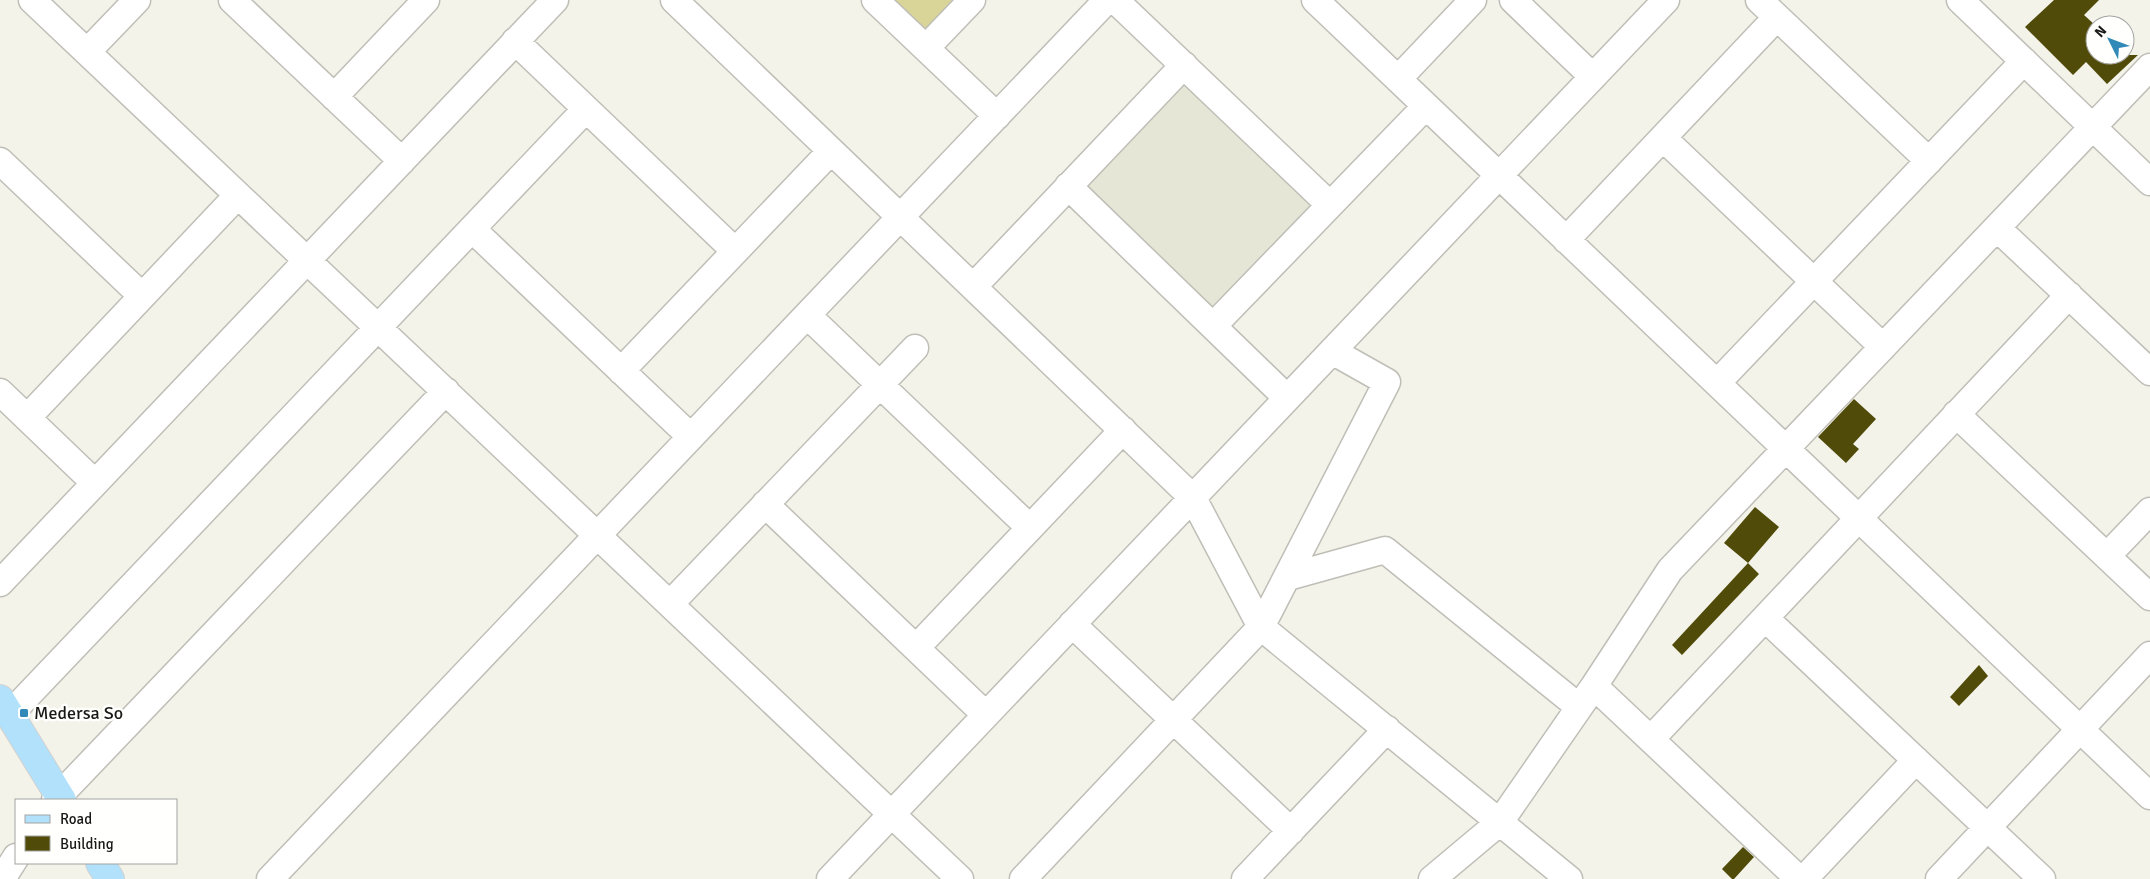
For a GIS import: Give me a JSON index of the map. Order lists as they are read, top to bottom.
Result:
{
  "places": {
    "transit": ["Medersa So"]
  },
  "legend": ["Road", "Building"],
  "north": "top left"
}
